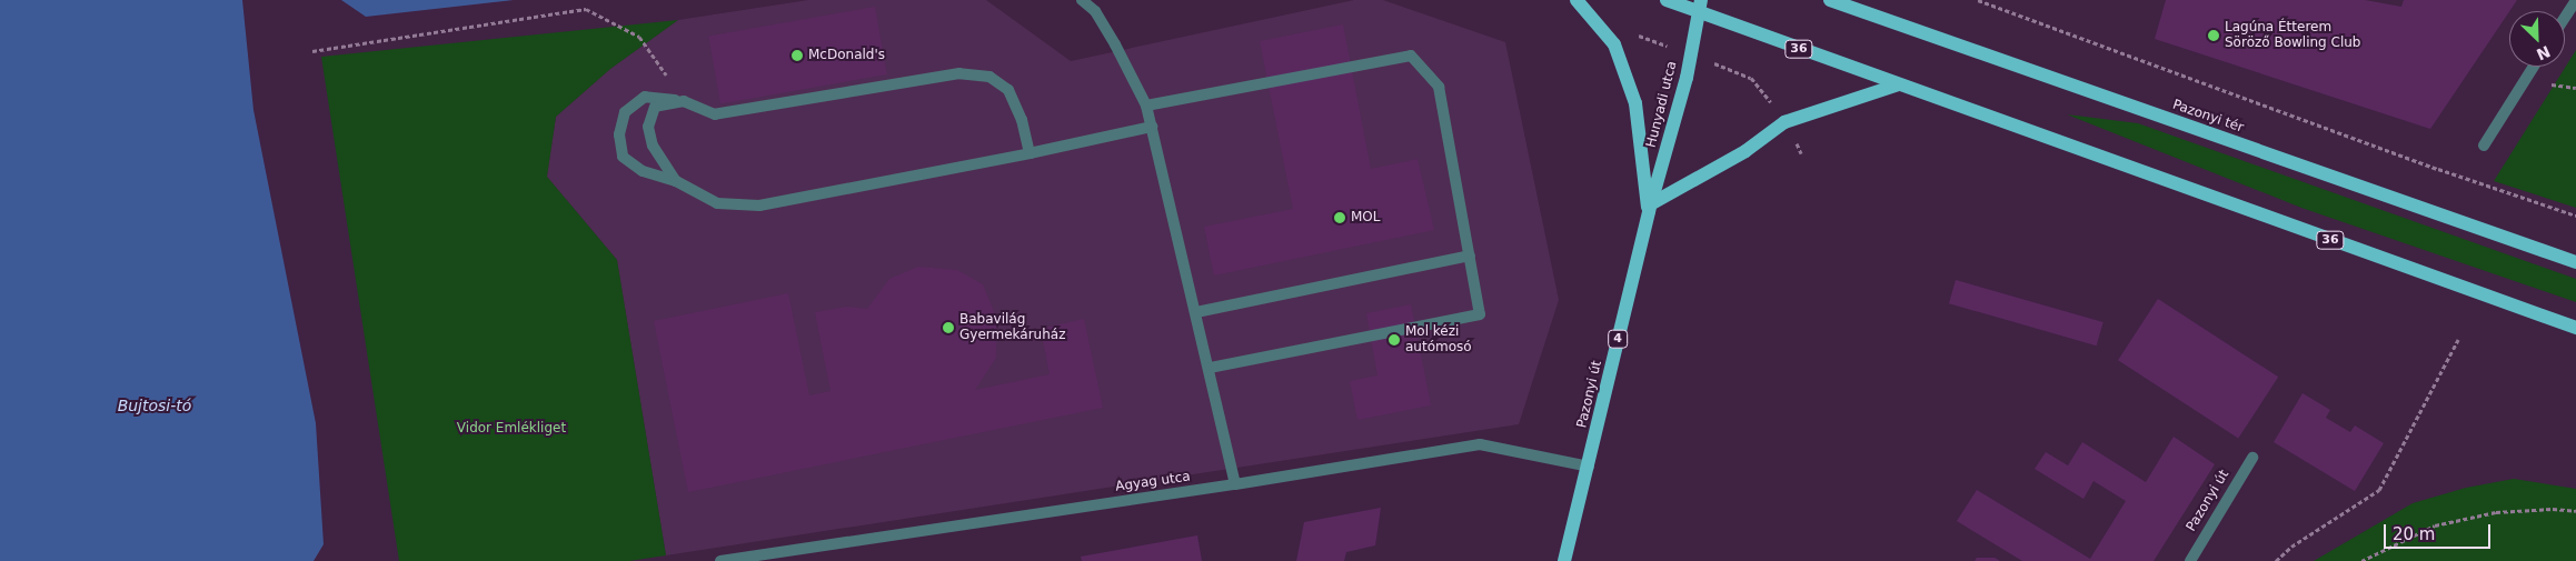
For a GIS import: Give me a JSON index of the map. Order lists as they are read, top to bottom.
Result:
{
  "streets": {
    "main road": [
      "36",
      "Hunyadi utca",
      "Pazonyi tér",
      "4",
      "Pazonyi út"
    ],
    "street": ["Agyag utca"]
  },
  "crossings": [
    ["36", "Hunyadi utca"],
    ["Hunyadi utca", "4"],
    ["Hunyadi utca", "Pazonyi út"],
    ["4", "Pazonyi út"],
    ["Pazonyi út", "Agyag utca"]
  ],
  "water": ["Bujtosi-tó"],
  "parks": ["Vidor Emlékliget"],
  "places": [
    "Lagúna Étterem Söröző Bowling Club",
    "McDonald's",
    "MOL",
    "Babavilág Gyermekáruház",
    "Mol kézi autómosó"
  ],
  "scale_bar": "20 m",
  "north": "bottom right"
}
